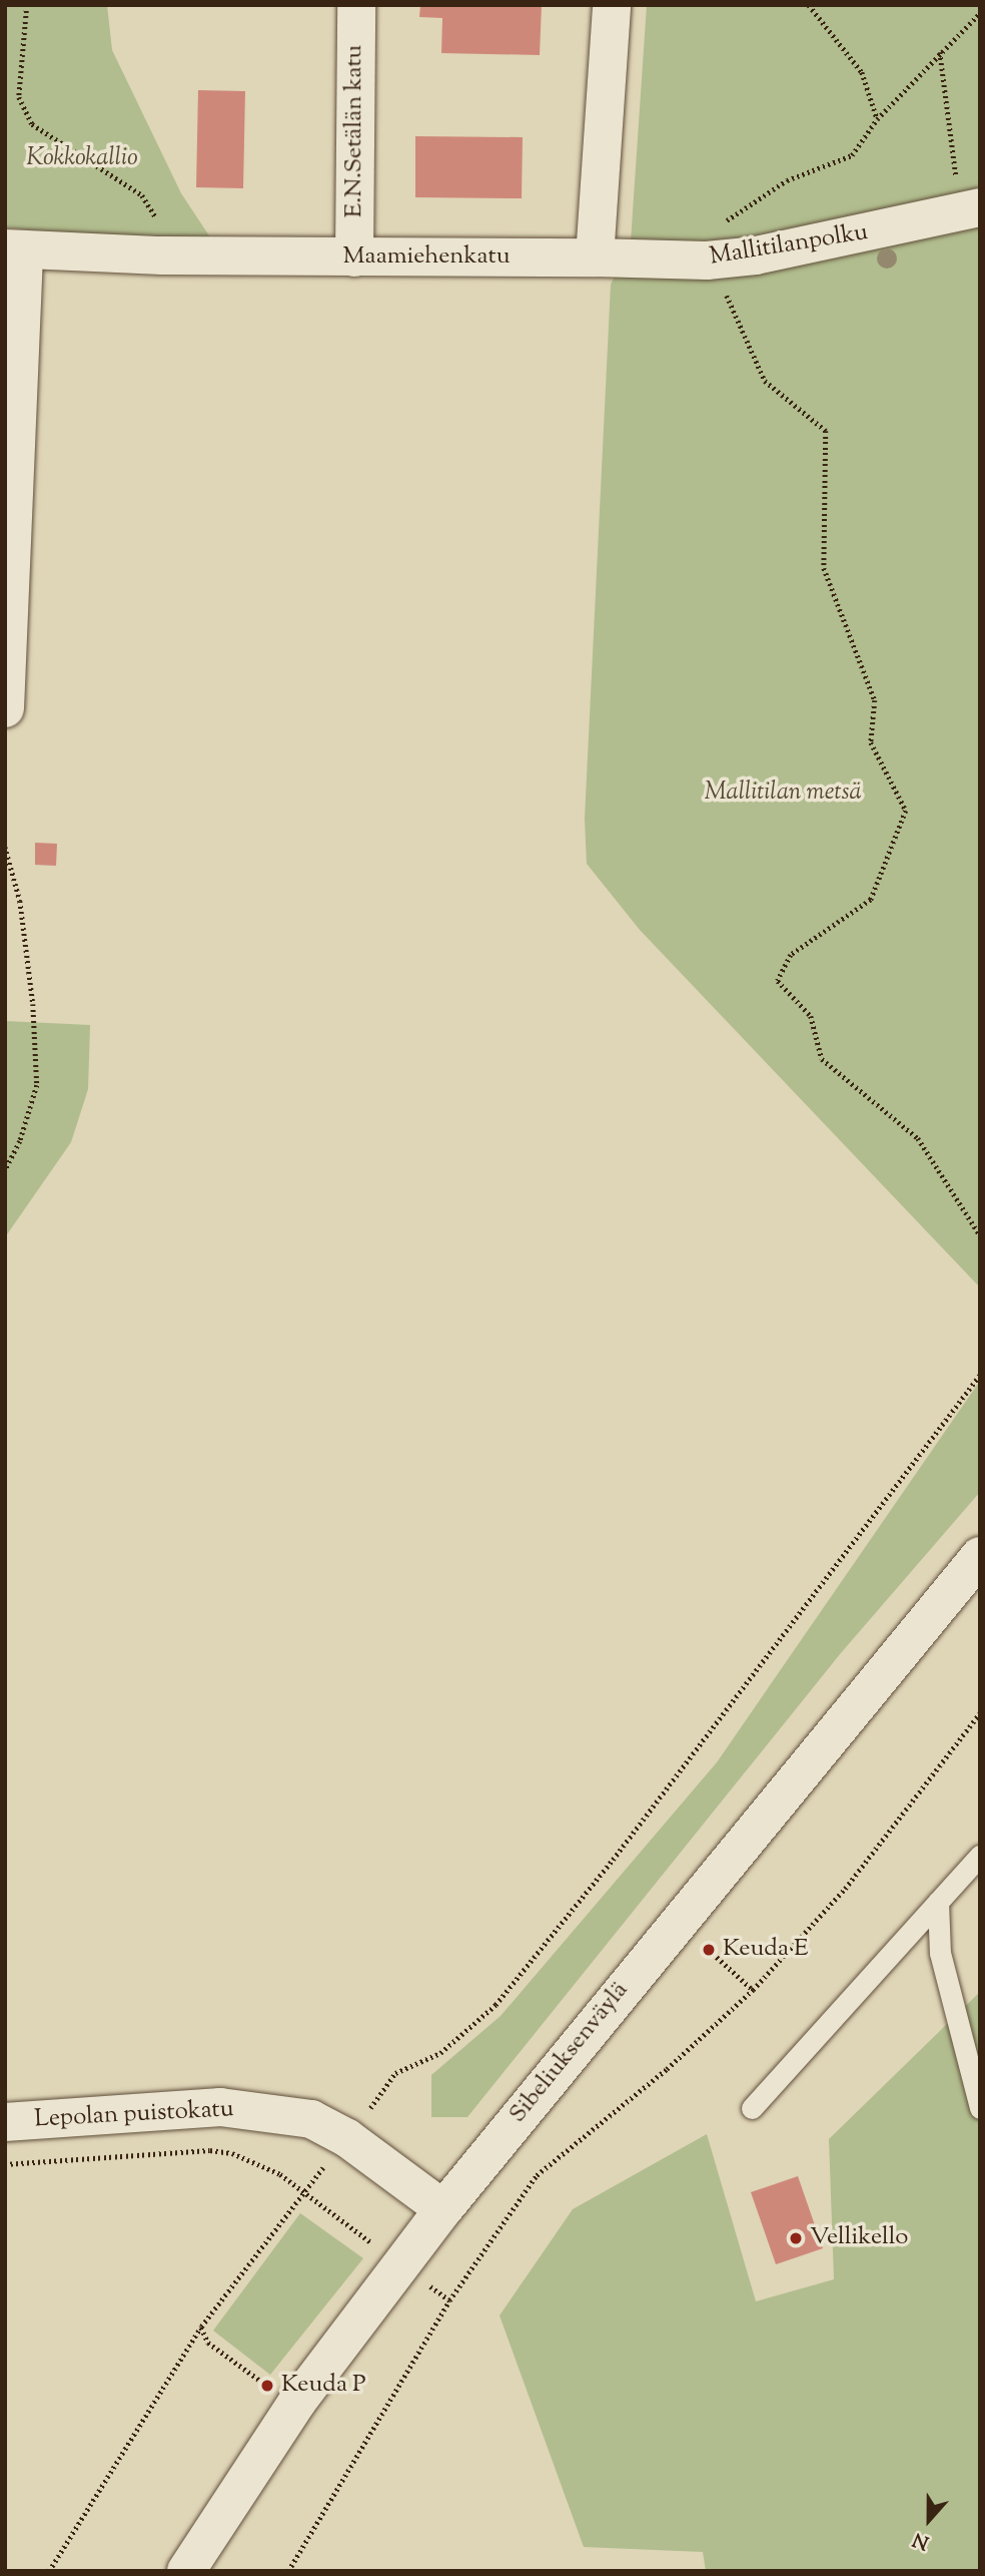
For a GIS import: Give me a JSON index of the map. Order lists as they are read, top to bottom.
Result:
{
  "streets": {
    "street": [
      "E.N.Setälän katu",
      "Mallitilanpolku",
      "Maamiehenkatu",
      "Sibeliuksenväylä",
      "Lepolan puistokatu"
    ]
  },
  "crossings": [
    ["E.N.Setälän katu", "Maamiehenkatu"],
    ["Mallitilanpolku", "Maamiehenkatu"],
    ["Sibeliuksenväylä", "Lepolan puistokatu"]
  ],
  "parks": ["Kokkokallio", "Mallitilan metsä"],
  "places": ["Keuda E", "Vellikello", "Keuda P"],
  "north": "bottom"
}
